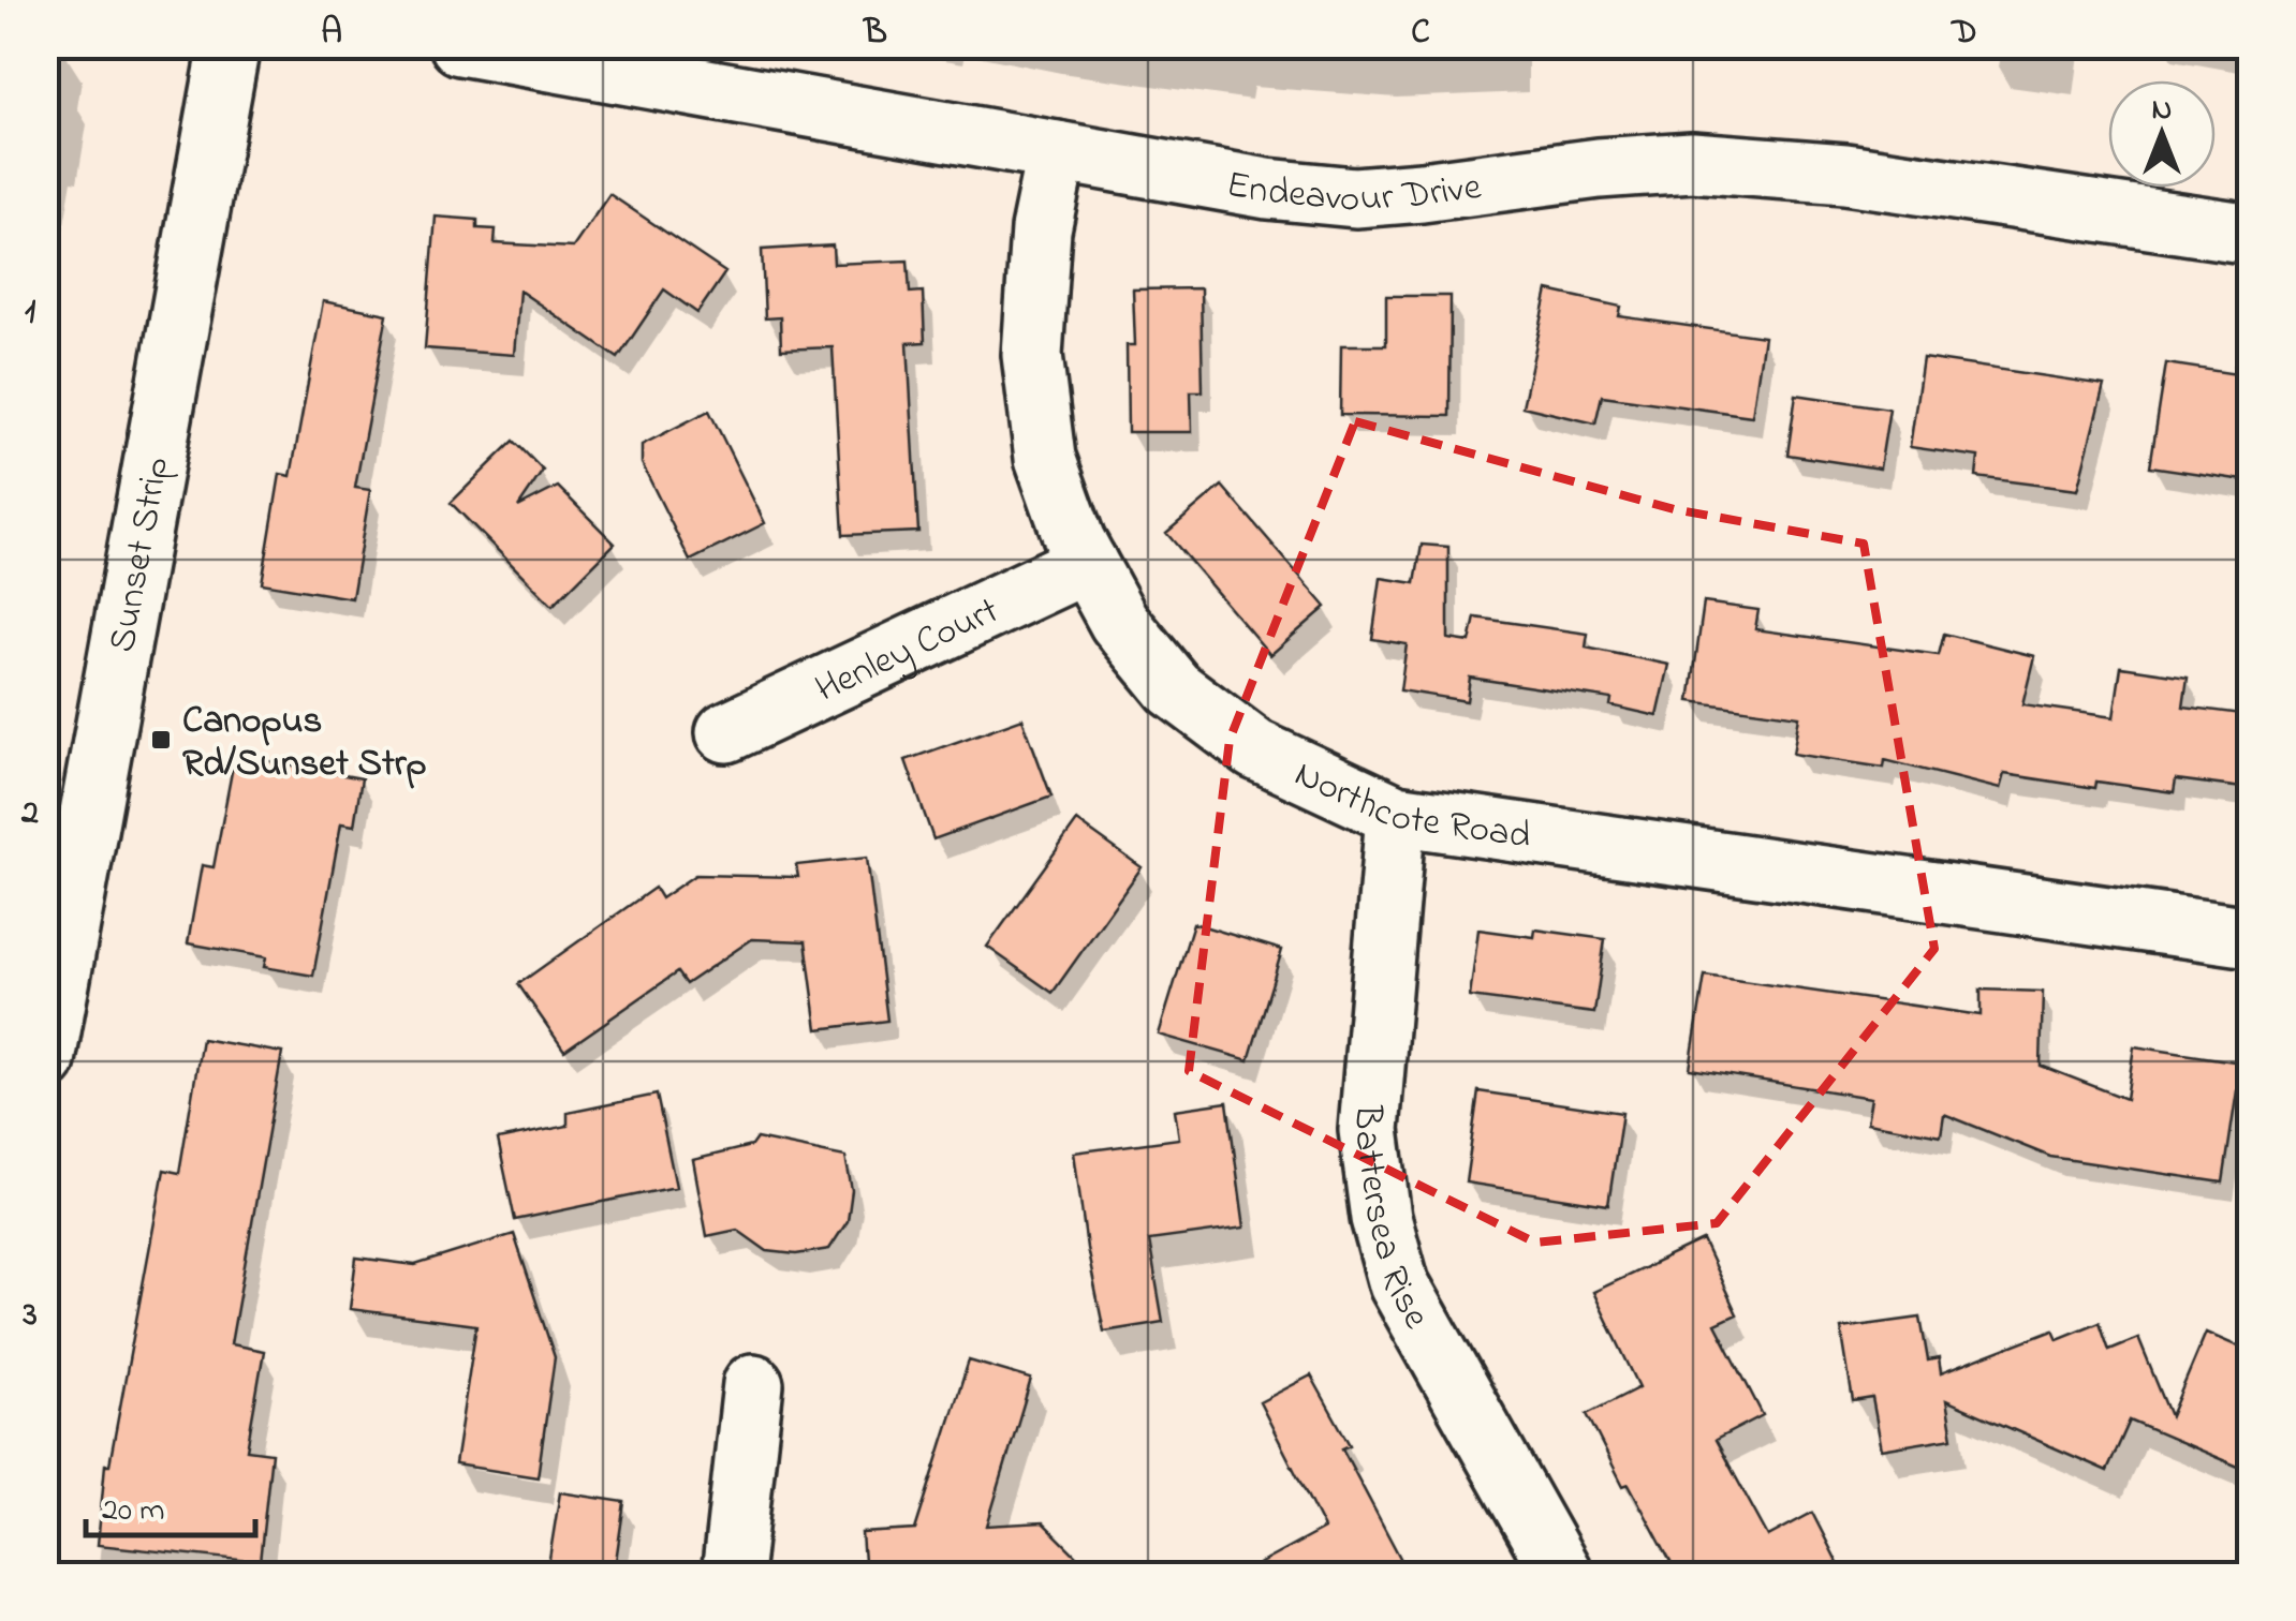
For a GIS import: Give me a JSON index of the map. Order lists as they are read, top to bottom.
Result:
{
  "streets": {
    "street": [
      "Endeavour Drive",
      "Sunset Strip",
      "Henley Court",
      "Northcote Road",
      "Battersea Rise"
    ]
  },
  "crossings": [
    ["Endeavour Drive", "Northcote Road"],
    ["Henley Court", "Northcote Road"],
    ["Northcote Road", "Battersea Rise"]
  ],
  "places": {
    "transit": ["Canopus Rd/Sunset Strp"]
  },
  "scale_bar": "20 m",
  "north": "top",
  "grid": {
    "columns": [
      "A",
      "B",
      "C",
      "D"
    ],
    "rows": ["1", "2", "3"]
  }
}
